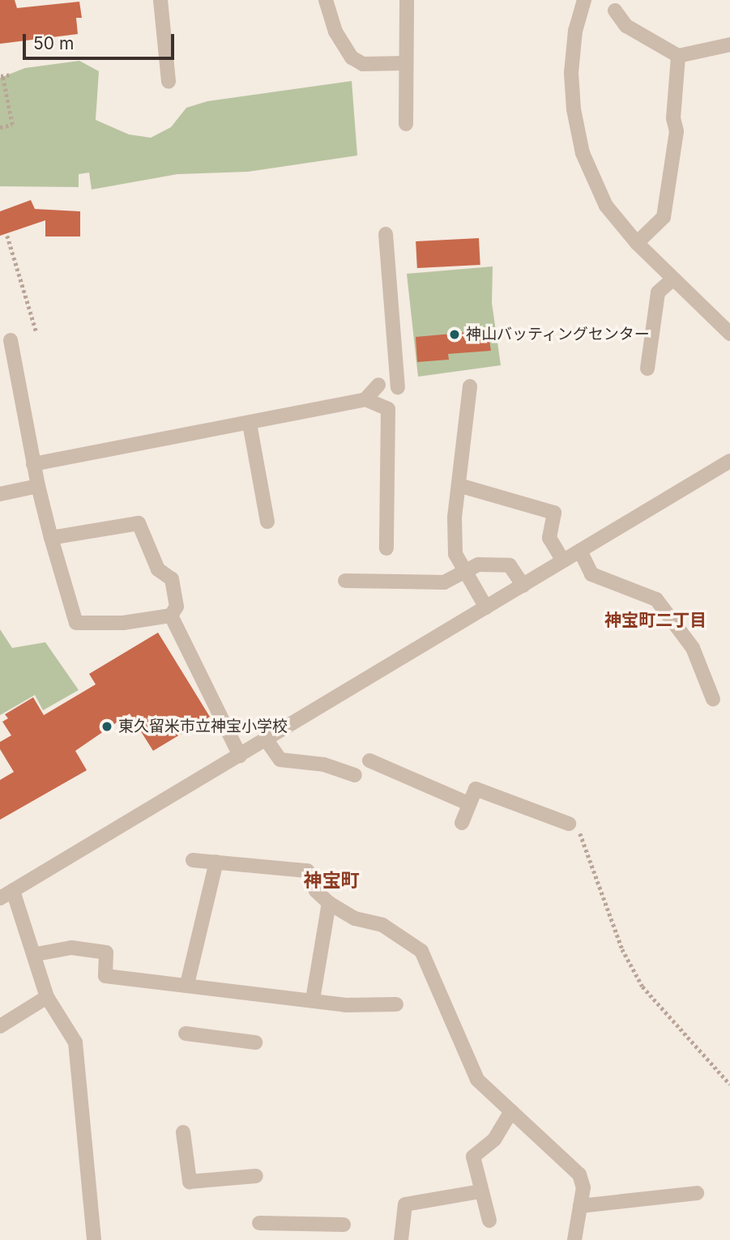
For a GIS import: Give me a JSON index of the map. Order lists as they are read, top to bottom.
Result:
{
  "districts": ["神宝町二丁目", "神宝町"],
  "places": ["神山バッティングセンター", "東久留米市立神宝小学校"],
  "scale_bar": "50 m"
}
